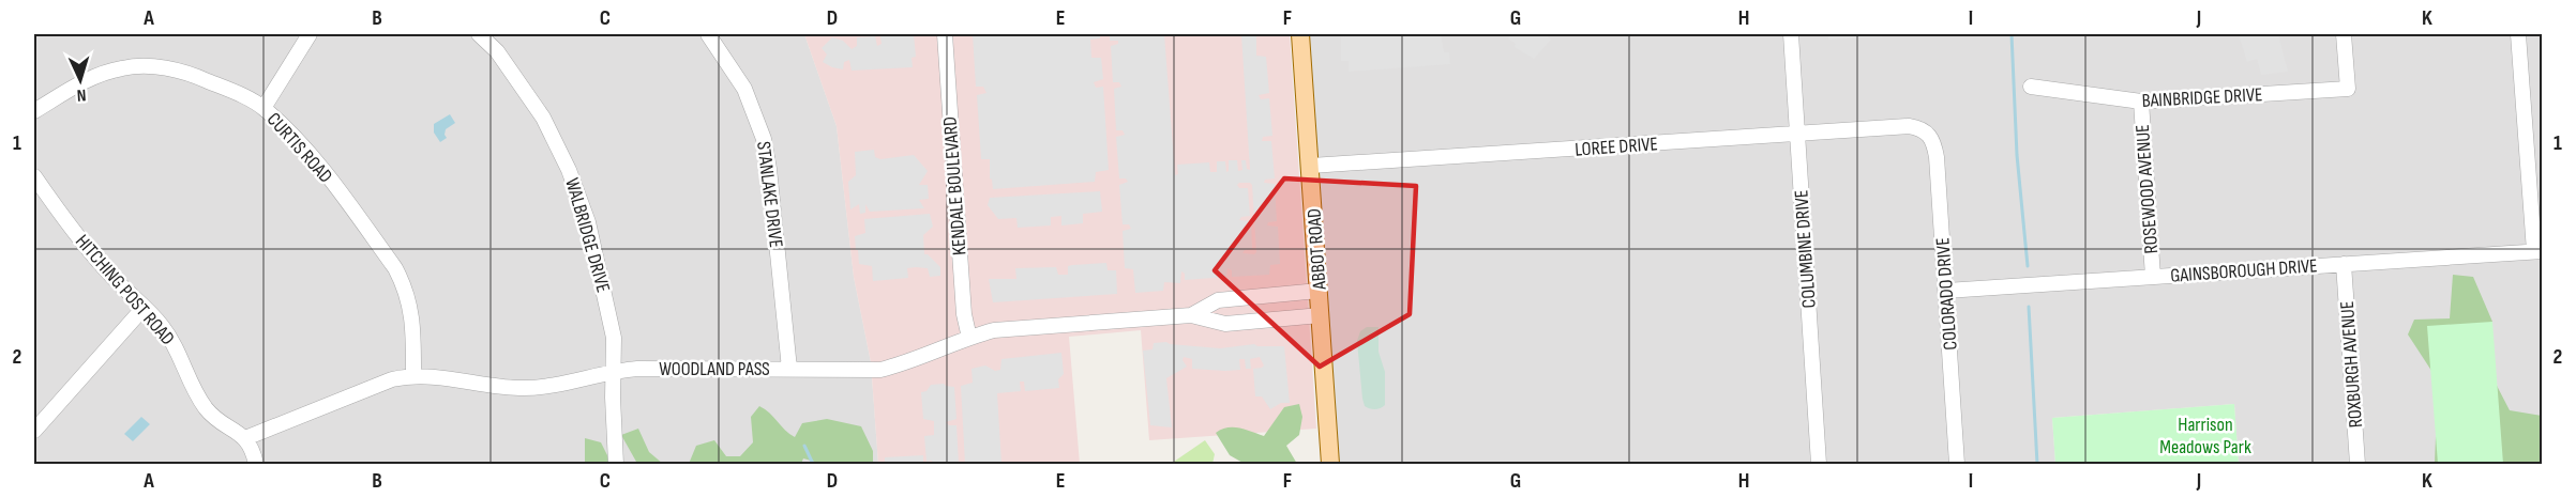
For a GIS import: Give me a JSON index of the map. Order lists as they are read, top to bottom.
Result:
{
  "streets": {
    "main road": ["ABBOT ROAD"],
    "street": [
      "BAINBRIDGE DRIVE",
      "LOREE DRIVE",
      "CURTIS ROAD",
      "KENDALE BOULEVARD",
      "ROSEWOOD AVENUE",
      "STANLAKE DRIVE",
      "WALBRIDGE DRIVE",
      "COLUMBINE DRIVE",
      "GAINSBOROUGH DRIVE",
      "HITCHING POST ROAD",
      "COLORADO DRIVE",
      "ROXBURGH AVENUE",
      "WOODLAND PASS"
    ]
  },
  "crossings": [
    ["BAINBRIDGE DRIVE", "ROSEWOOD AVENUE"],
    ["LOREE DRIVE", "ABBOT ROAD"],
    ["LOREE DRIVE", "COLUMBINE DRIVE"],
    ["LOREE DRIVE", "COLORADO DRIVE"],
    ["CURTIS ROAD", "WOODLAND PASS"],
    ["KENDALE BOULEVARD", "WOODLAND PASS"],
    ["ROSEWOOD AVENUE", "GAINSBOROUGH DRIVE"],
    ["STANLAKE DRIVE", "WOODLAND PASS"],
    ["WALBRIDGE DRIVE", "WOODLAND PASS"],
    ["ABBOT ROAD", "WOODLAND PASS"],
    ["GAINSBOROUGH DRIVE", "COLORADO DRIVE"],
    ["GAINSBOROUGH DRIVE", "ROXBURGH AVENUE"],
    ["HITCHING POST ROAD", "WOODLAND PASS"]
  ],
  "parks": ["Harrison Meadows Park"],
  "north": "bottom",
  "grid": {
    "columns": [
      "A",
      "B",
      "C",
      "D",
      "E",
      "F",
      "G",
      "H",
      "I",
      "J",
      "K"
    ],
    "rows": ["1", "2"]
  }
}
